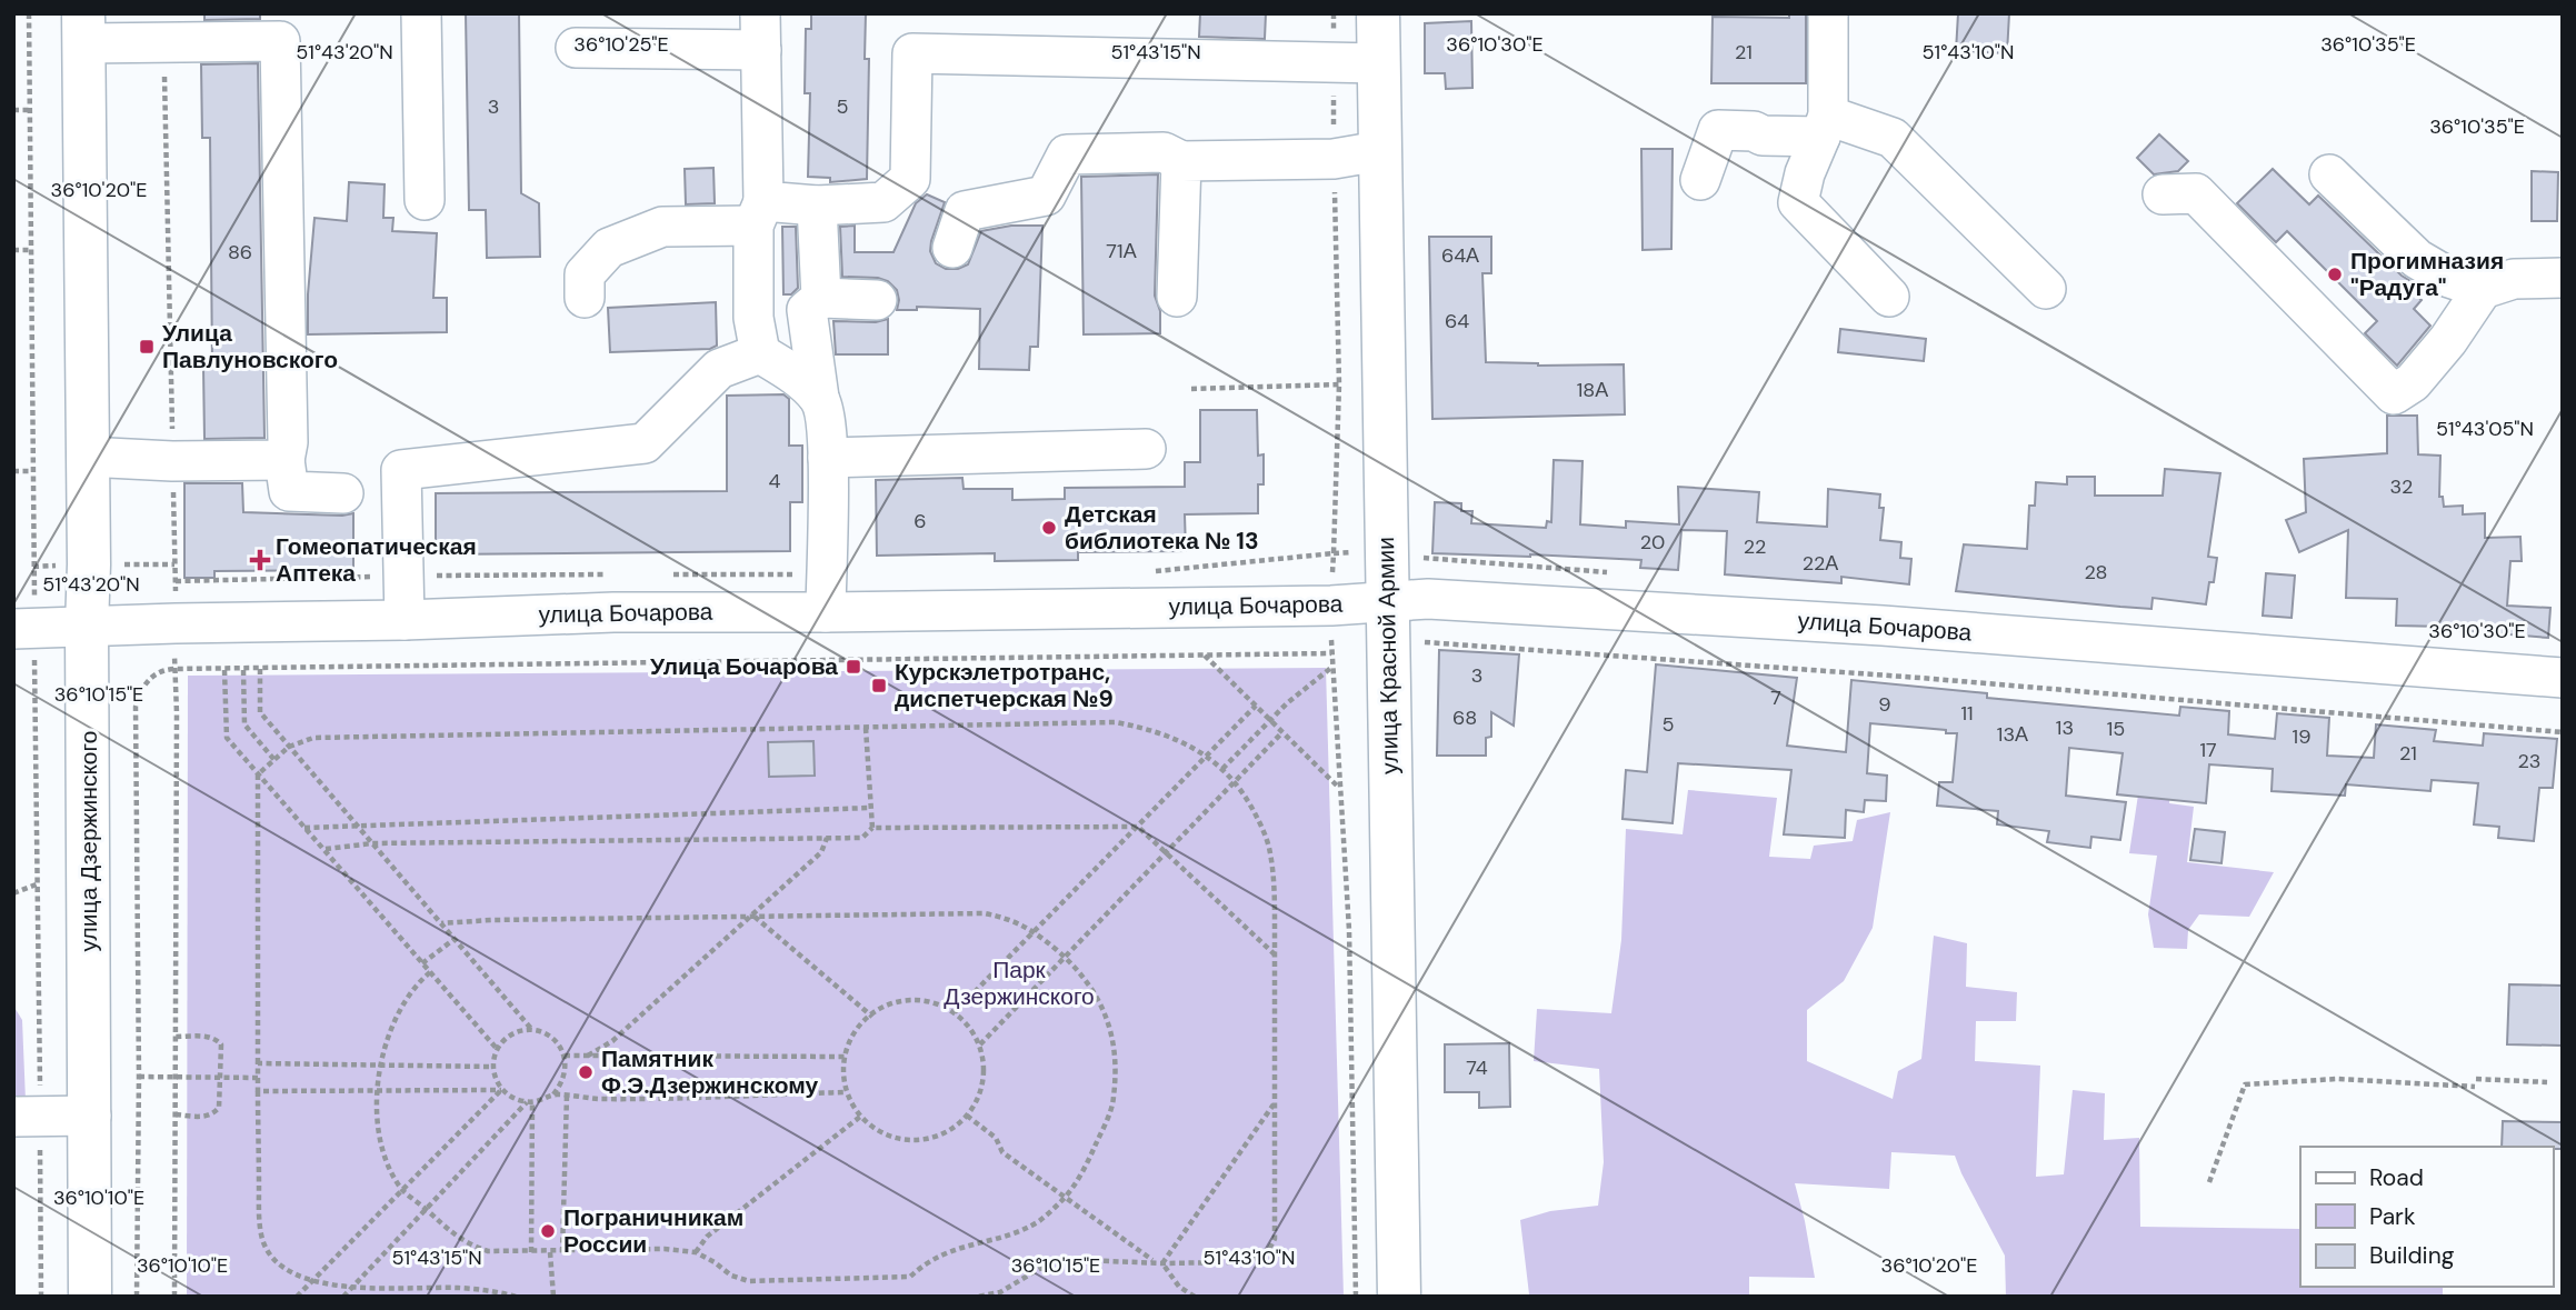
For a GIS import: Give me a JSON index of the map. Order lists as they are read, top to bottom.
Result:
{
  "streets": {
    "main road": ["улица Красной Армии", "улица Дзержинского"],
    "street": ["улица Бочарова"]
  },
  "crossings": [
    ["улица Бочарова", "улица Красной Армии"],
    ["улица Бочарова", "улица Дзержинского"]
  ],
  "parks": ["Парк Дзержинского"],
  "places": {
    "other": [
      "Прогимназия \"Радуга\"",
      "Детская библиотека № 13",
      "Памятник Ф.Э.Дзержинскому",
      "Пограничникам России"
    ],
    "transit": ["Улица Павлуновского", "Улица Бочарова", "Курскэлетротранс, диспетчерская №9"],
    "health": ["Гомеопатическая Аптека"]
  },
  "house_numbers": [
    "21",
    "3",
    "5",
    "71А",
    "86",
    "64А",
    "64",
    "18А",
    "4",
    "32",
    "6",
    "20",
    "22",
    "22А",
    "28",
    "3",
    "7",
    "9",
    "11",
    "68",
    "5",
    "13",
    "15",
    "13А",
    "19",
    "17",
    "21",
    "23",
    "74"
  ],
  "legend": ["Road", "Park", "Building"],
  "coordinates": [
    "36°10'25\"E",
    "36°10'30\"E",
    "36°10'35\"E",
    "51°43'15\"N",
    "51°43'10\"N",
    "51°43'20\"N",
    "36°10'20\"E",
    "51°43'05\"N",
    "36°10'15\"E",
    "36°10'10\"E"
  ]
}
